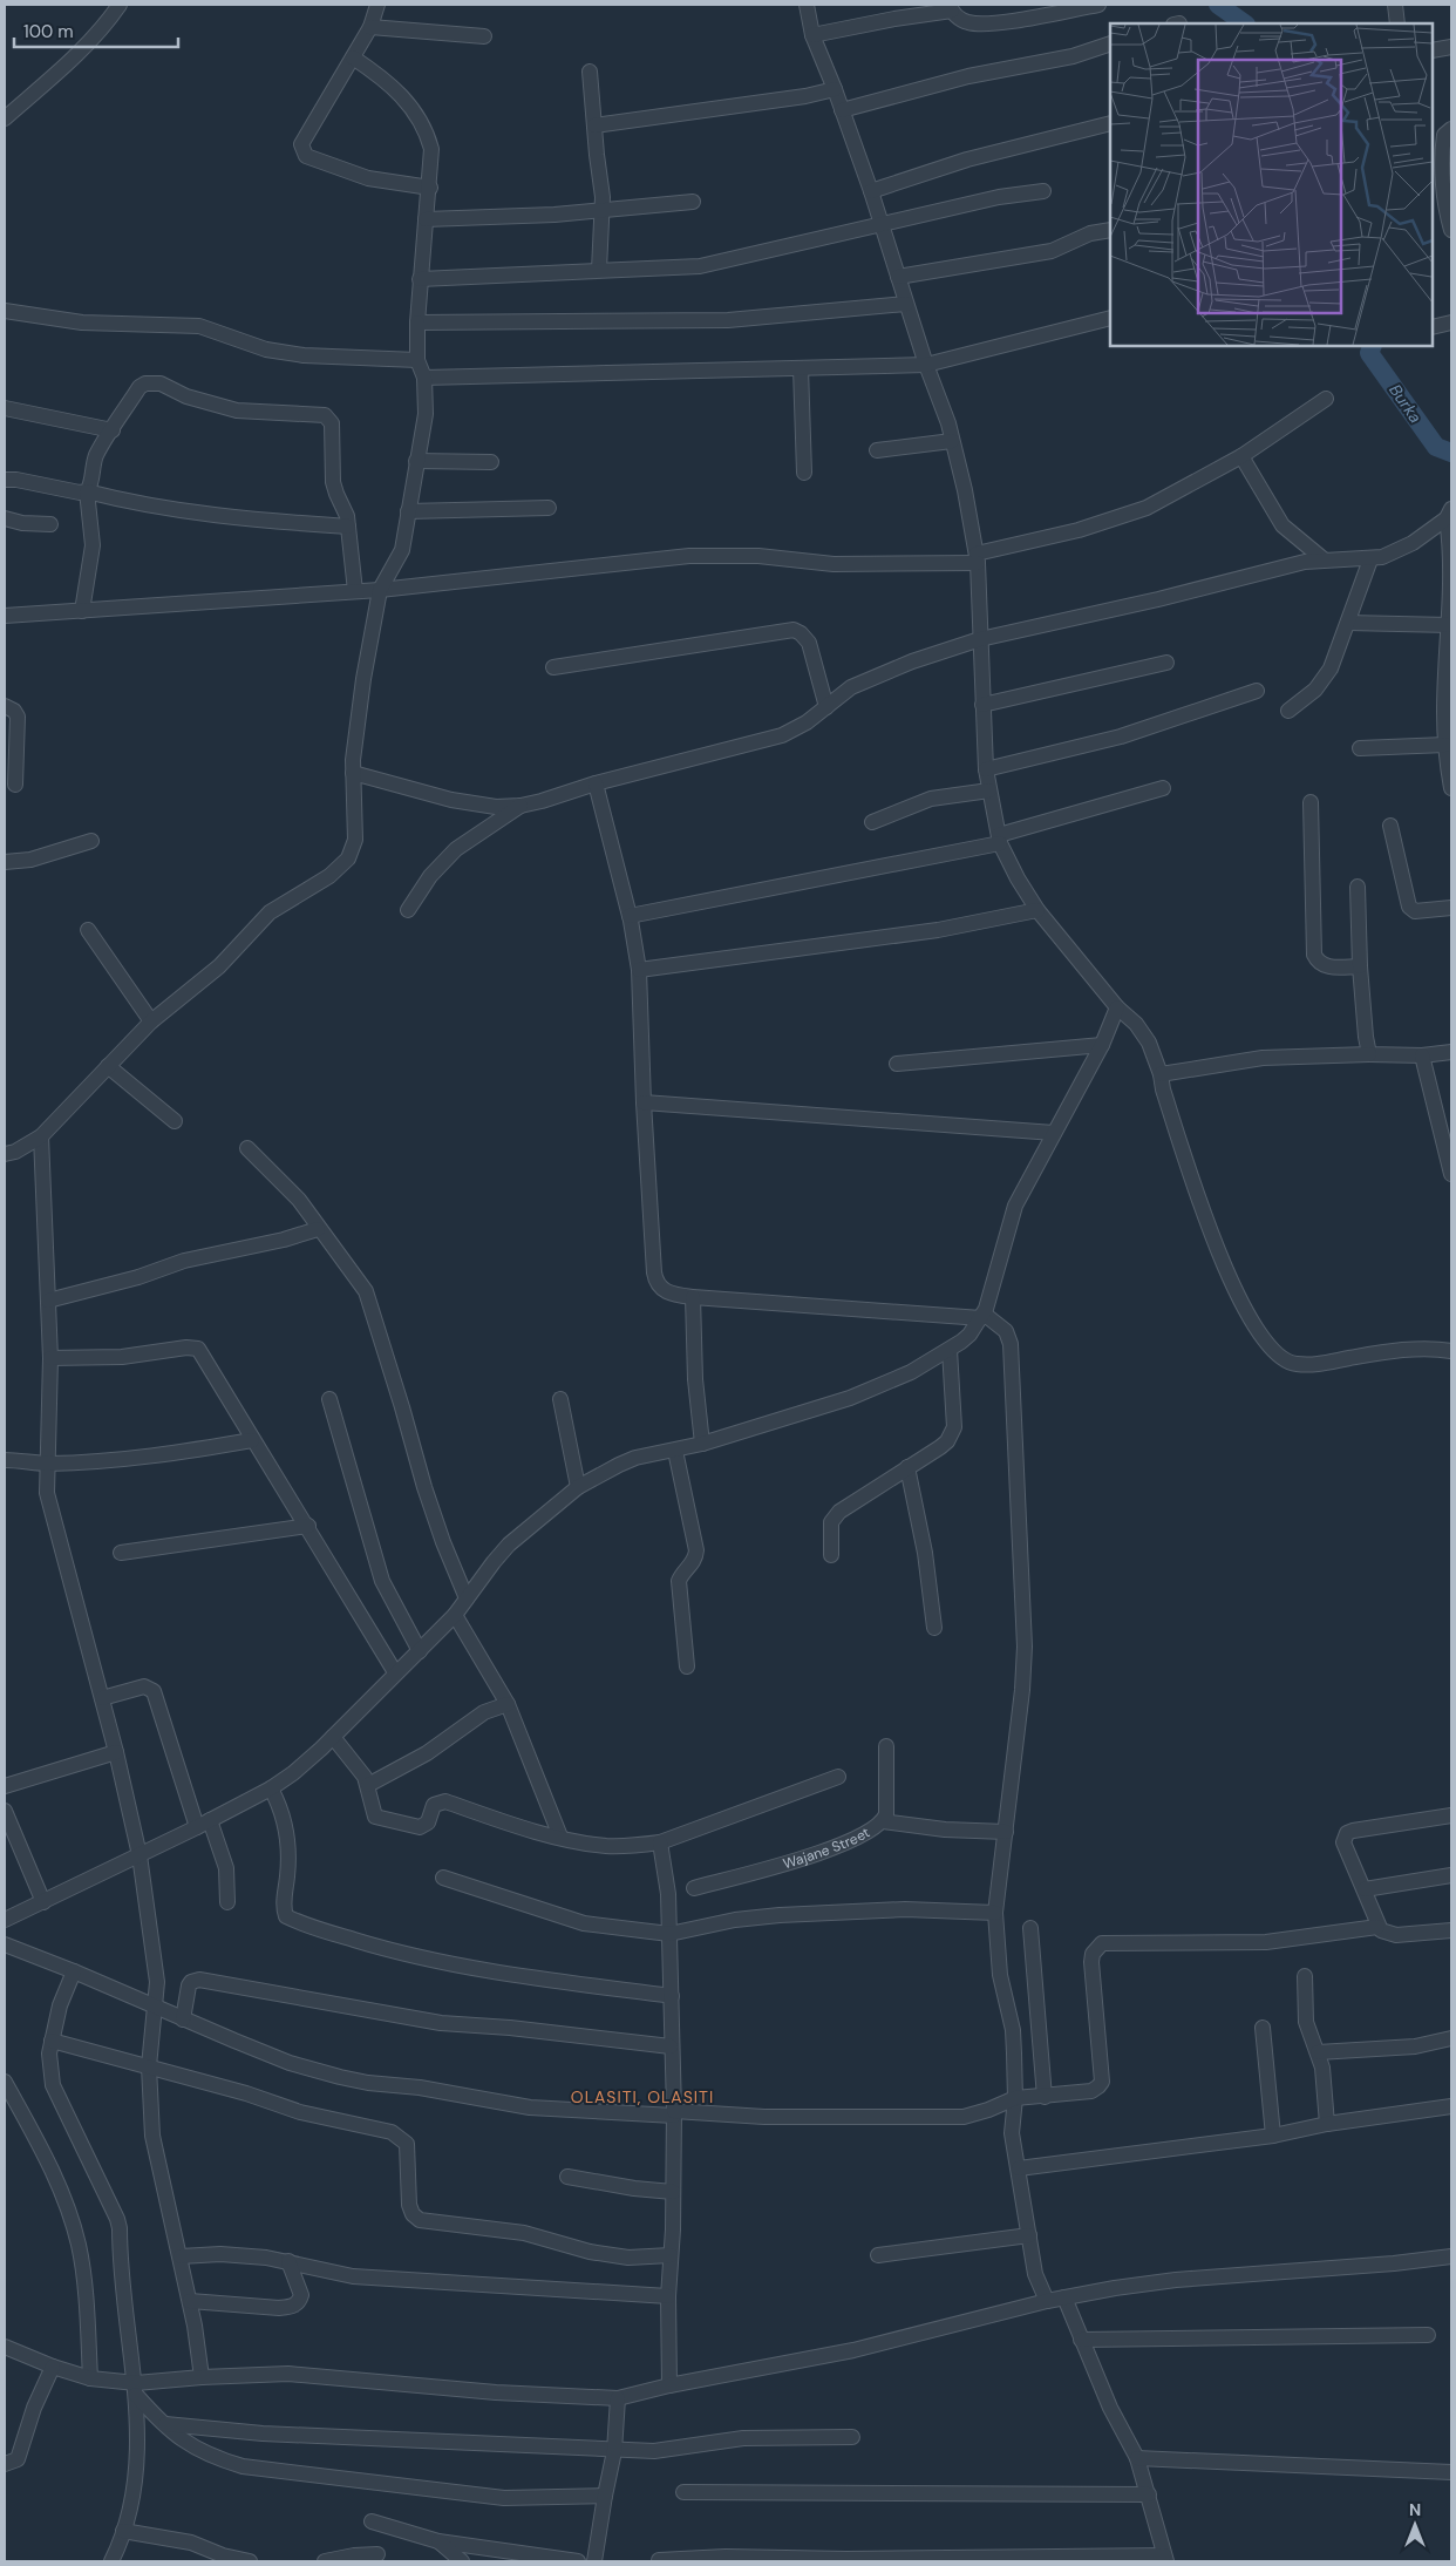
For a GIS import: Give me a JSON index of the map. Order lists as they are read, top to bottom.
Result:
{
  "streets": {
    "street": ["Wajane Street"]
  },
  "districts": ["OLASITI, OLASITI"],
  "water": ["Burka"],
  "scale_bar": "100 m",
  "north": "top"
}
